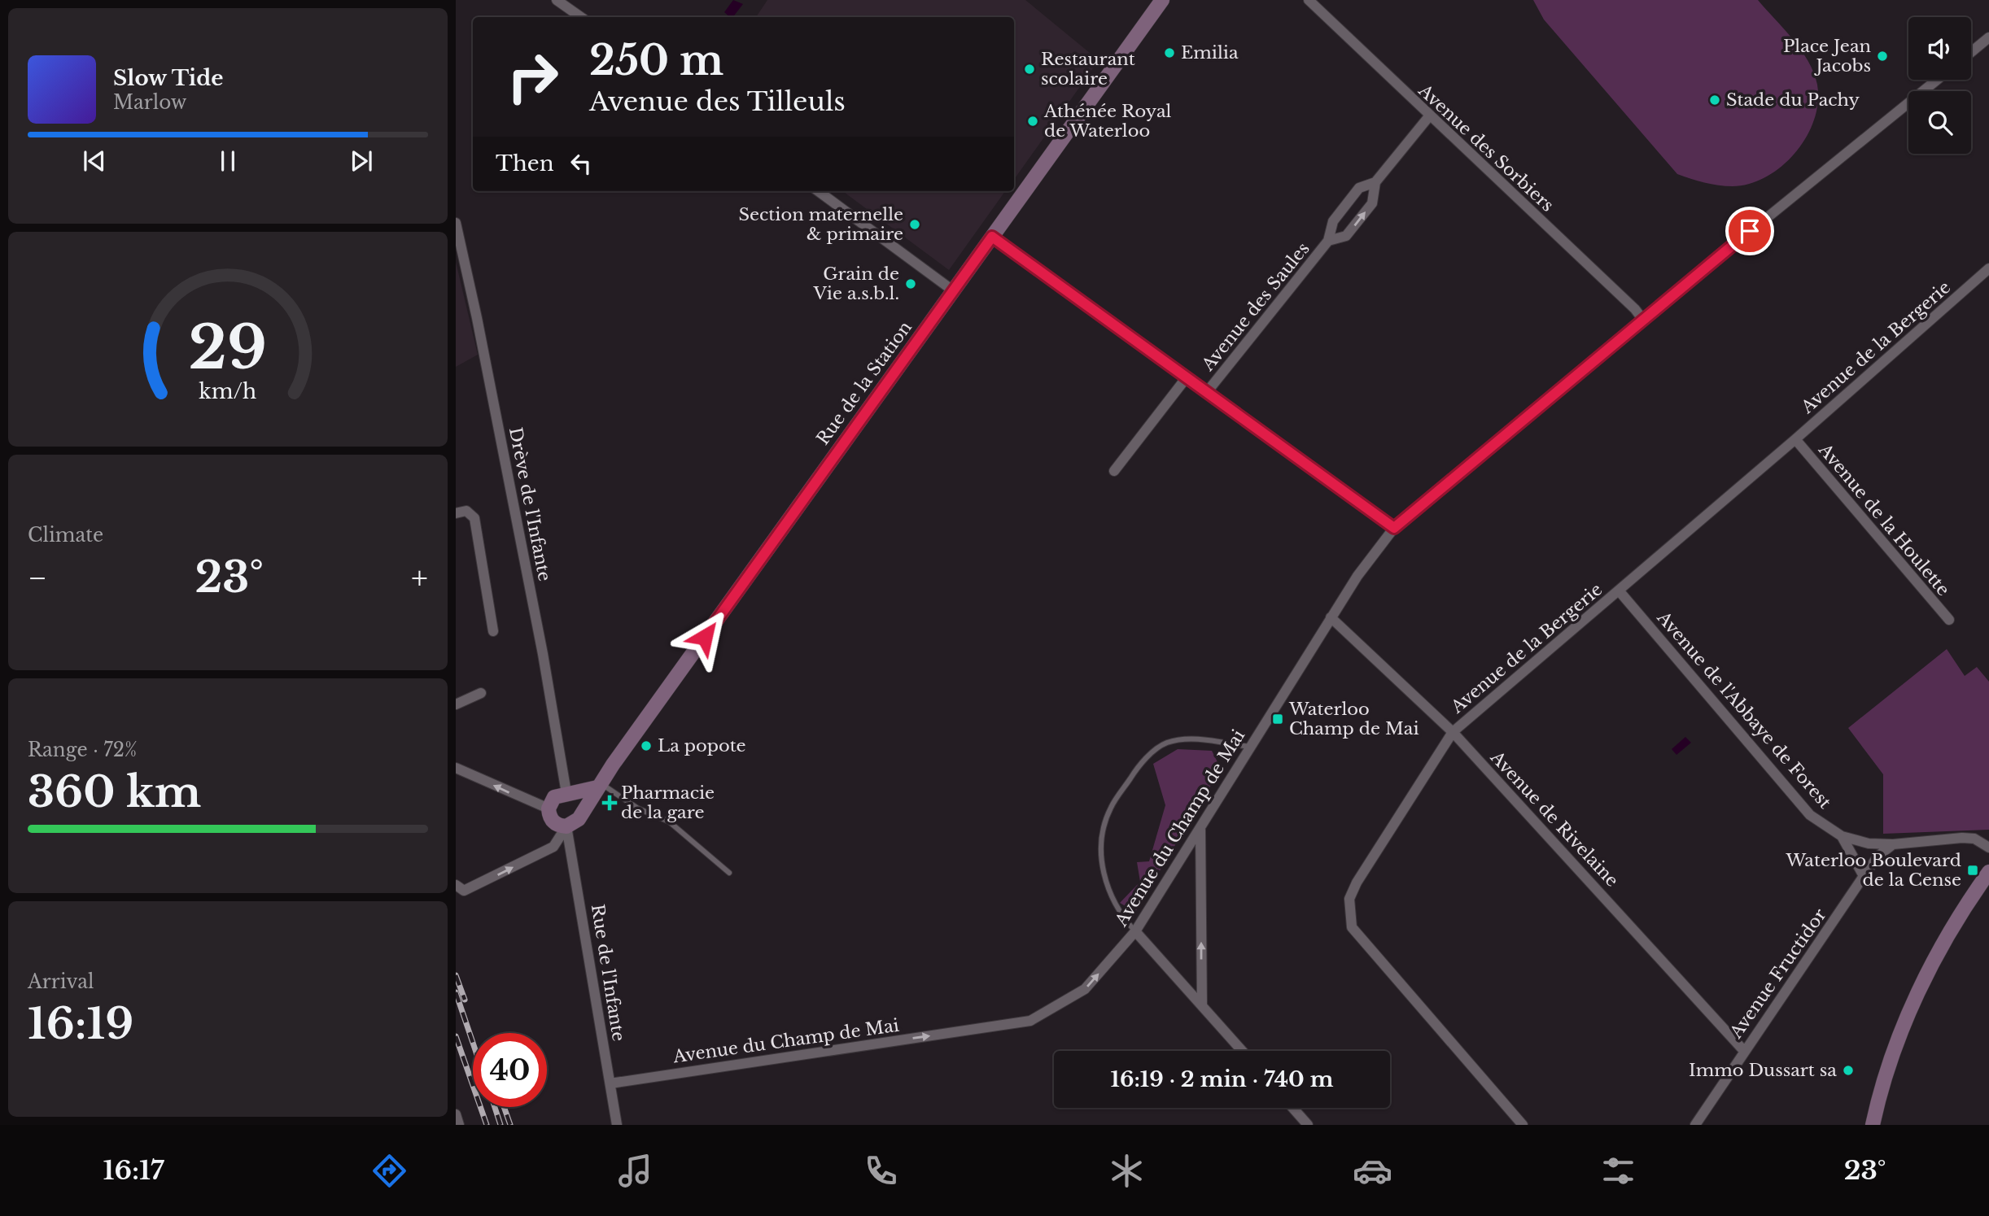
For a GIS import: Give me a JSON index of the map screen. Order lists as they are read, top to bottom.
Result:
{
  "streets": {
    "street": [
      "Avenue des Sorbiers",
      "Avenue des Saules",
      "Avenue de la Bergerie",
      "Rue de la Station",
      "Drève de l'Infante",
      "Avenue de la Houlette",
      "Avenue de l'Abbaye de Forest",
      "Avenue de Rivelaine",
      "Avenue du Champ de Mai",
      "Rue de l'Infante",
      "Avenue Fructidor"
    ]
  },
  "crossings": [
    ["Avenue des Sorbiers", "Avenue des Saules"],
    ["Avenue des Sorbiers", "Avenue du Champ de Mai"],
    ["Avenue de la Bergerie", "Avenue de la Houlette"],
    ["Avenue de la Bergerie", "Avenue de l'Abbaye de Forest"],
    ["Avenue de la Bergerie", "Avenue de Rivelaine"],
    ["Rue de la Station", "Drève de l'Infante"],
    ["Rue de la Station", "Rue de l'Infante"],
    ["Drève de l'Infante", "Rue de l'Infante"],
    ["Avenue de l'Abbaye de Forest", "Avenue Fructidor"],
    ["Avenue de Rivelaine", "Avenue du Champ de Mai"],
    ["Avenue de Rivelaine", "Avenue Fructidor"],
    ["Avenue du Champ de Mai", "Rue de l'Infante"]
  ],
  "places": {
    "other": [
      "Emilia",
      "Place Jean Jacobs",
      "Restaurant scolaire",
      "Stade du Pachy",
      "Athénée Royal de Waterloo",
      "Section maternelle & primaire",
      "Grain de Vie a.s.b.l.",
      "La popote",
      "Immo Dussart sa"
    ],
    "transit": ["Waterloo Champ de Mai", "Waterloo Boulevard de la Cense"],
    "health": ["Pharmacie de la gare"]
  },
  "page": {
    "turn": ["250 m", "Avenue des Tilleuls"],
    "song": ["Slow Tide", "Marlow"],
    "then": "Then",
    "tile": [
      "Climate",
      ["Range · 72%", "360 km"],
      ["Arrival", "16:19"]
    ],
    "heat": ["−", "23°", "+"],
    "limit": "40",
    "trip": "16:19 · 2 min · 740 m",
    "tabs": ["16:17", "23°"],
    "gauge": ["29", "km/h"]
  }
}
